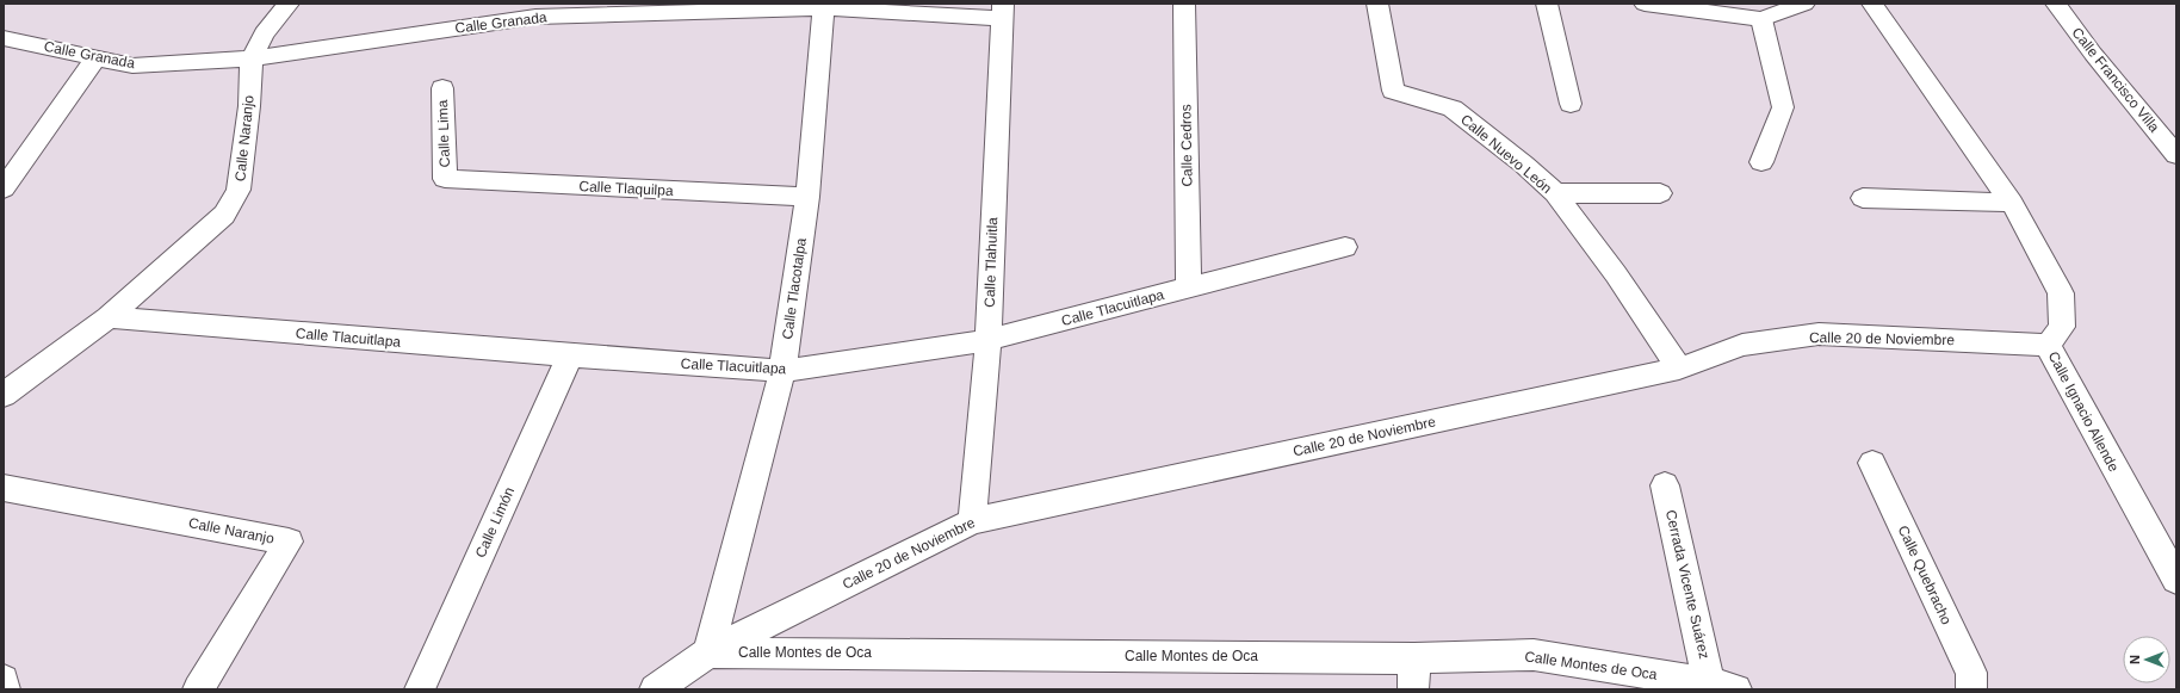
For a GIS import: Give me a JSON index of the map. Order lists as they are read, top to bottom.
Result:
{
  "streets": {
    "street": [
      "Calle Granada",
      "Calle Francisco Villa",
      "Calle Lima",
      "Calle Naranjo",
      "Calle Cedros",
      "Calle Nuevo León",
      "Calle Tlaquilpa",
      "Calle Tlahuitla",
      "Calle Tlacotalpa",
      "Calle Tlacuitlapa",
      "Calle 20 de Noviembre",
      "Calle Ignacio Allende",
      "Calle Limón",
      "Calle Quebracho",
      "Cerrada Vicente Suárez",
      "Calle Montes de Oca"
    ]
  },
  "crossings": [
    ["Calle Granada", "Calle Naranjo"],
    ["Calle Granada", "Calle Tlahuitla"],
    ["Calle Granada", "Calle Tlacotalpa"],
    ["Calle Lima", "Calle Tlaquilpa"],
    ["Calle Naranjo", "Calle Tlacuitlapa"],
    ["Calle Cedros", "Calle Tlacuitlapa"],
    ["Calle Nuevo León", "Calle 20 de Noviembre"],
    ["Calle Tlaquilpa", "Calle Tlacotalpa"],
    ["Calle Tlahuitla", "Calle Tlacuitlapa"],
    ["Calle Tlahuitla", "Calle 20 de Noviembre"],
    ["Calle Tlacotalpa", "Calle Tlacuitlapa"],
    ["Calle Tlacotalpa", "Calle 20 de Noviembre"],
    ["Calle Tlacotalpa", "Calle Montes de Oca"],
    ["Calle Tlacuitlapa", "Calle Limón"],
    ["Calle 20 de Noviembre", "Calle Ignacio Allende"],
    ["Calle 20 de Noviembre", "Calle Montes de Oca"],
    ["Cerrada Vicente Suárez", "Calle Montes de Oca"]
  ],
  "north": "left"
}
